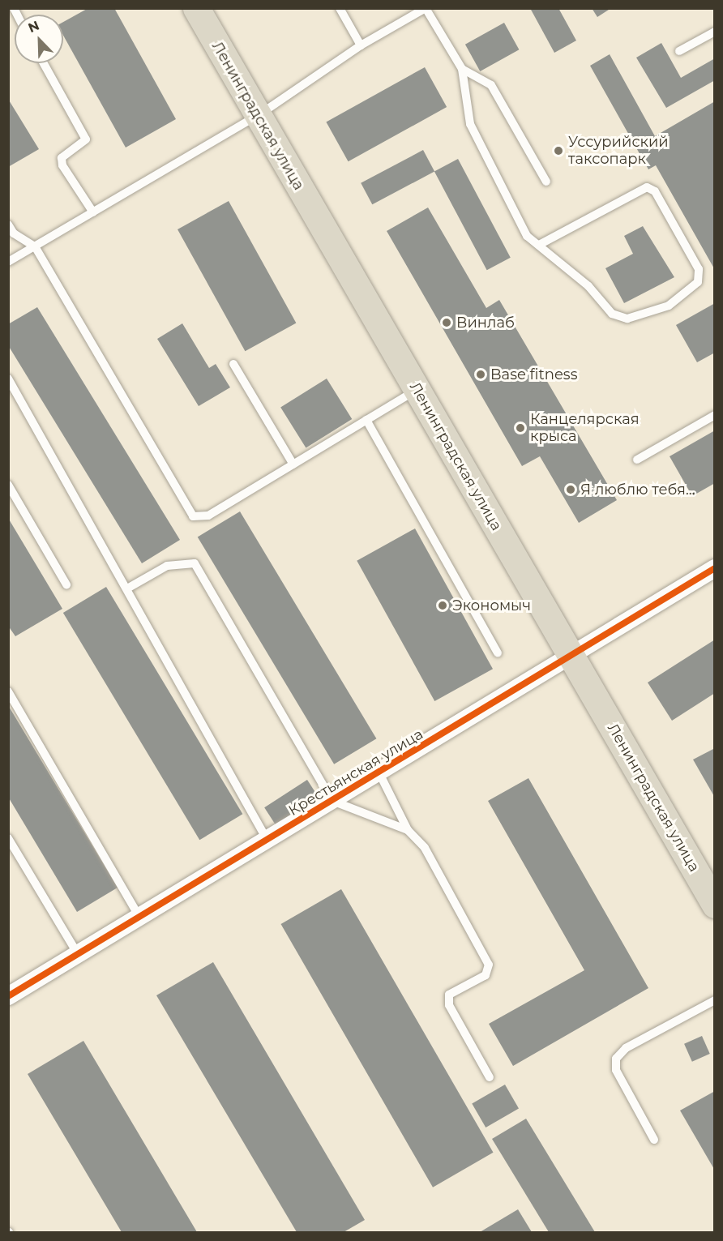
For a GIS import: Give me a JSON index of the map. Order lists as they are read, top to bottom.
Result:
{
  "streets": {
    "highway": ["Ленинградская улица"],
    "street": ["Крестьянская улица"]
  },
  "crossings": [
    ["Ленинградская улица", "Крестьянская улица"]
  ],
  "places": [
    "Уссурийский таксопарк",
    "Винлаб",
    "Base fitness",
    "Канцелярская крыса",
    "Я люблю тебя...",
    "Экономыч"
  ],
  "north": "top left"
}
